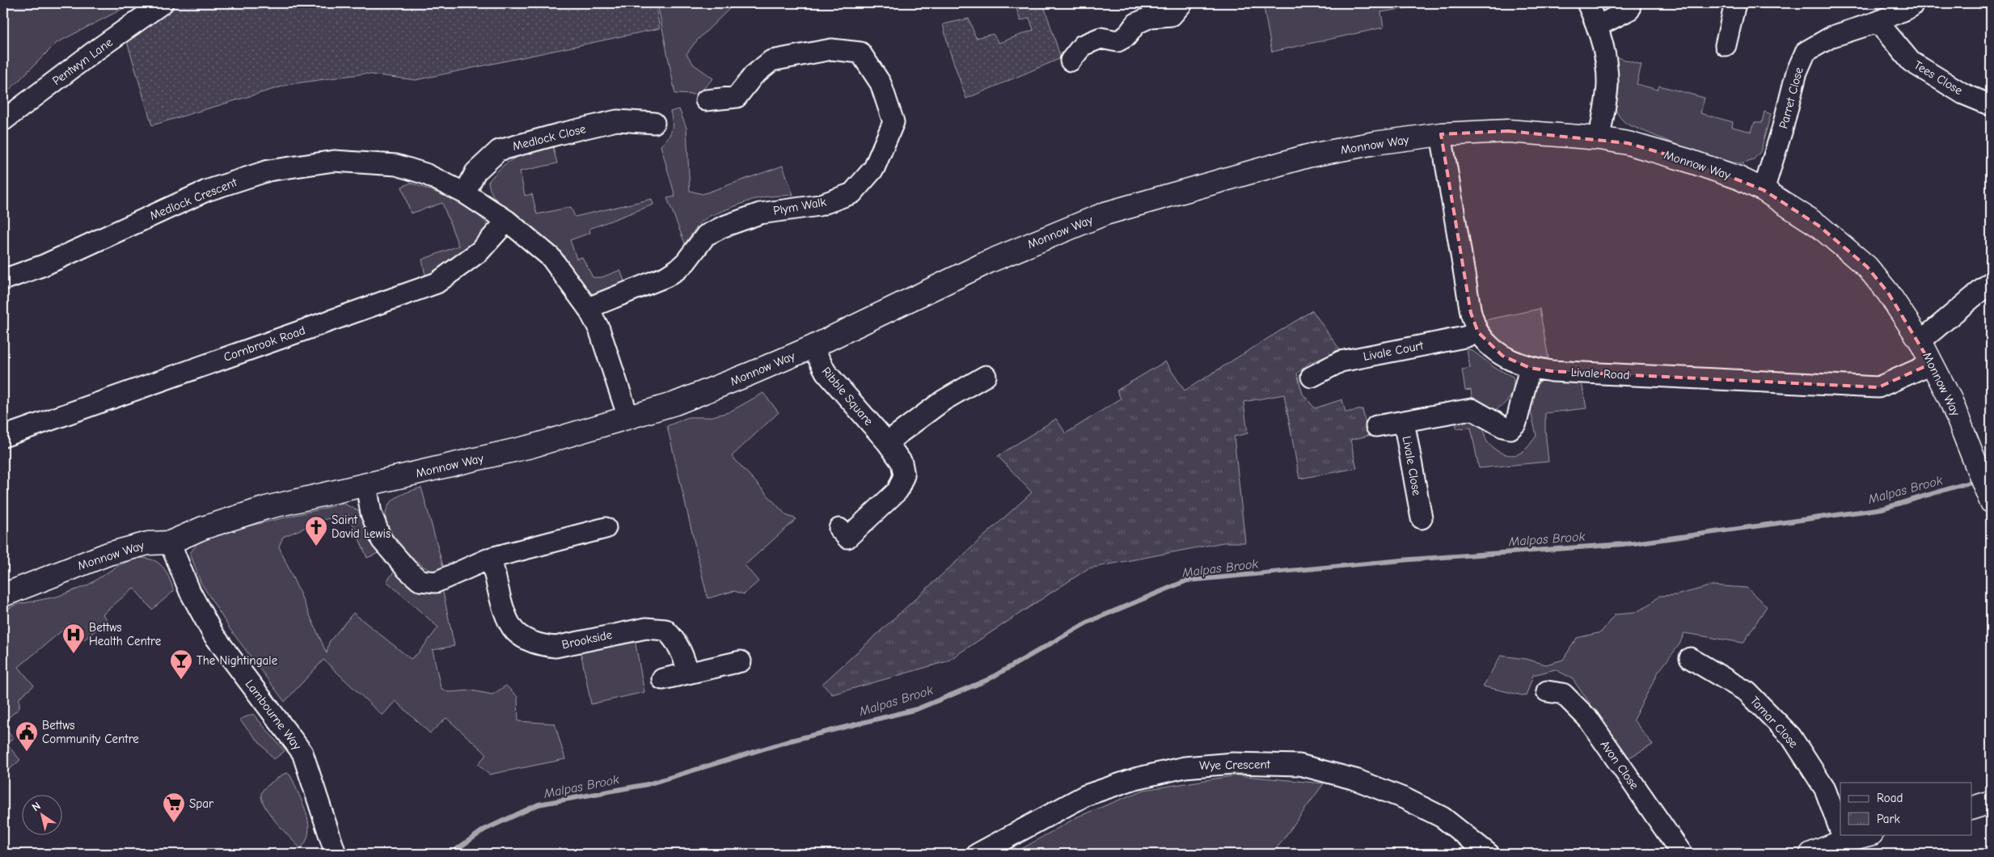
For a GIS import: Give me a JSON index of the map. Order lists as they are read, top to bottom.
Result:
{
  "streets": {
    "street": [
      "Pentwyn Lane",
      "Tees Close",
      "Parret Close",
      "Medlock Close",
      "Monnow Way",
      "Medlock Crescent",
      "Plym Walk",
      "Cornbrook Road",
      "Livale Court",
      "Livale Road",
      "Ribble Square",
      "Livale Close",
      "Brookside",
      "Lambourne Way",
      "Tamar Close",
      "Wye Crescent",
      "Avon Close"
    ]
  },
  "crossings": [
    ["Tees Close", "Parret Close"],
    ["Parret Close", "Monnow Way"],
    ["Medlock Close", "Medlock Crescent"],
    ["Monnow Way", "Medlock Crescent"],
    ["Monnow Way", "Livale Road"],
    ["Monnow Way", "Ribble Square"],
    ["Monnow Way", "Lambourne Way"],
    ["Medlock Crescent", "Plym Walk"],
    ["Medlock Crescent", "Cornbrook Road"],
    ["Livale Court", "Livale Road"],
    ["Livale Road", "Livale Close"]
  ],
  "water": ["Malpas Brook"],
  "places": {
    "church": ["Saint David Lewis"],
    "hospital": ["Bettws Health Centre"],
    "bar": ["The Nightingale"],
    "public building": ["Bettws Community Centre"],
    "supermarket": ["Spar"]
  },
  "legend": ["Road", "Park"],
  "north": "top left"
}
